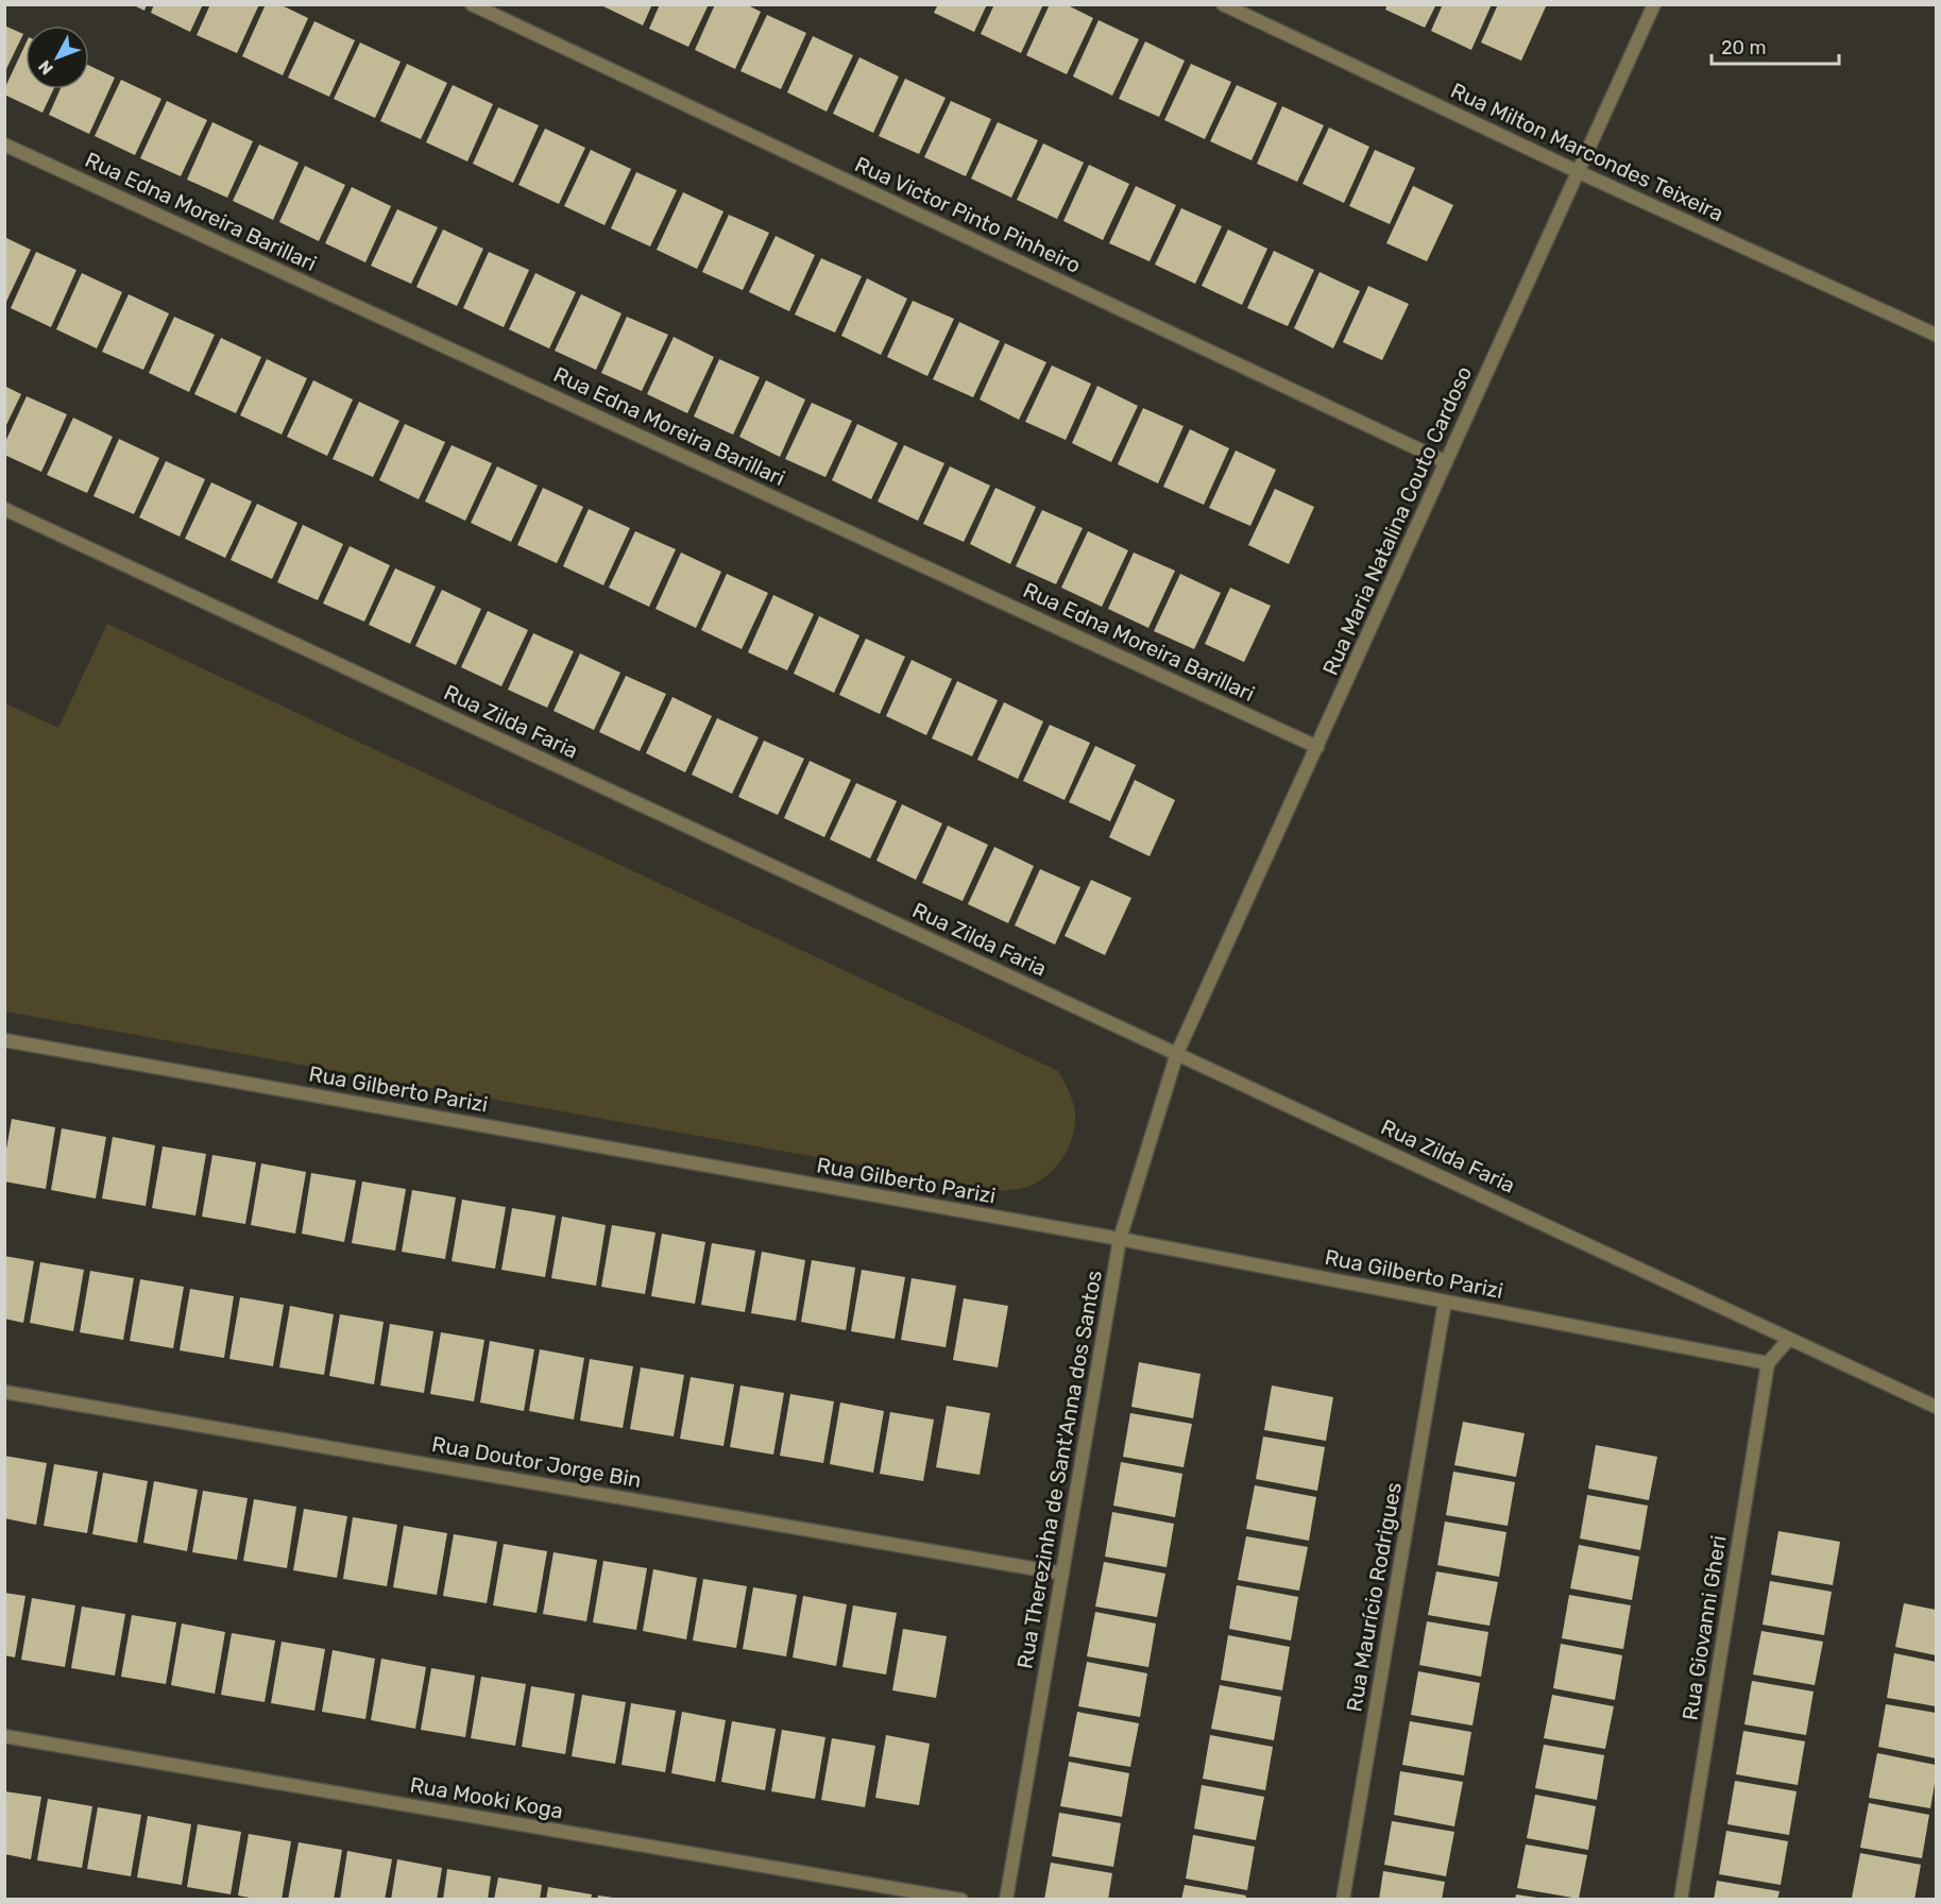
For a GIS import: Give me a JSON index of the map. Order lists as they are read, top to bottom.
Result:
{
  "streets": {
    "street": [
      "Rua Milton Marcondes Teixeira",
      "Rua Edna Moreira Barillari",
      "Rua Victor Pinto Pinheiro",
      "Rua Maria Natalina Couto Cardoso",
      "Rua Zilda Faria",
      "Rua Gilberto Parizi",
      "Rua Doutor Jorge Bin",
      "Rua Therezinha de Sant'Anna dos Santos",
      "Rua Maurício Rodrigues",
      "Rua Giovanni Gheri",
      "Rua Mooki Koga"
    ]
  },
  "crossings": [
    ["Rua Milton Marcondes Teixeira", "Rua Maria Natalina Couto Cardoso"],
    ["Rua Edna Moreira Barillari", "Rua Maria Natalina Couto Cardoso"],
    ["Rua Victor Pinto Pinheiro", "Rua Maria Natalina Couto Cardoso"],
    ["Rua Maria Natalina Couto Cardoso", "Rua Zilda Faria"],
    ["Rua Maria Natalina Couto Cardoso", "Rua Therezinha de Sant'Anna dos Santos"],
    ["Rua Zilda Faria", "Rua Therezinha de Sant'Anna dos Santos"],
    ["Rua Gilberto Parizi", "Rua Therezinha de Sant'Anna dos Santos"],
    ["Rua Gilberto Parizi", "Rua Maurício Rodrigues"],
    ["Rua Gilberto Parizi", "Rua Giovanni Gheri"],
    ["Rua Doutor Jorge Bin", "Rua Therezinha de Sant'Anna dos Santos"]
  ],
  "scale_bar": "20 m",
  "north": "bottom left"
}
